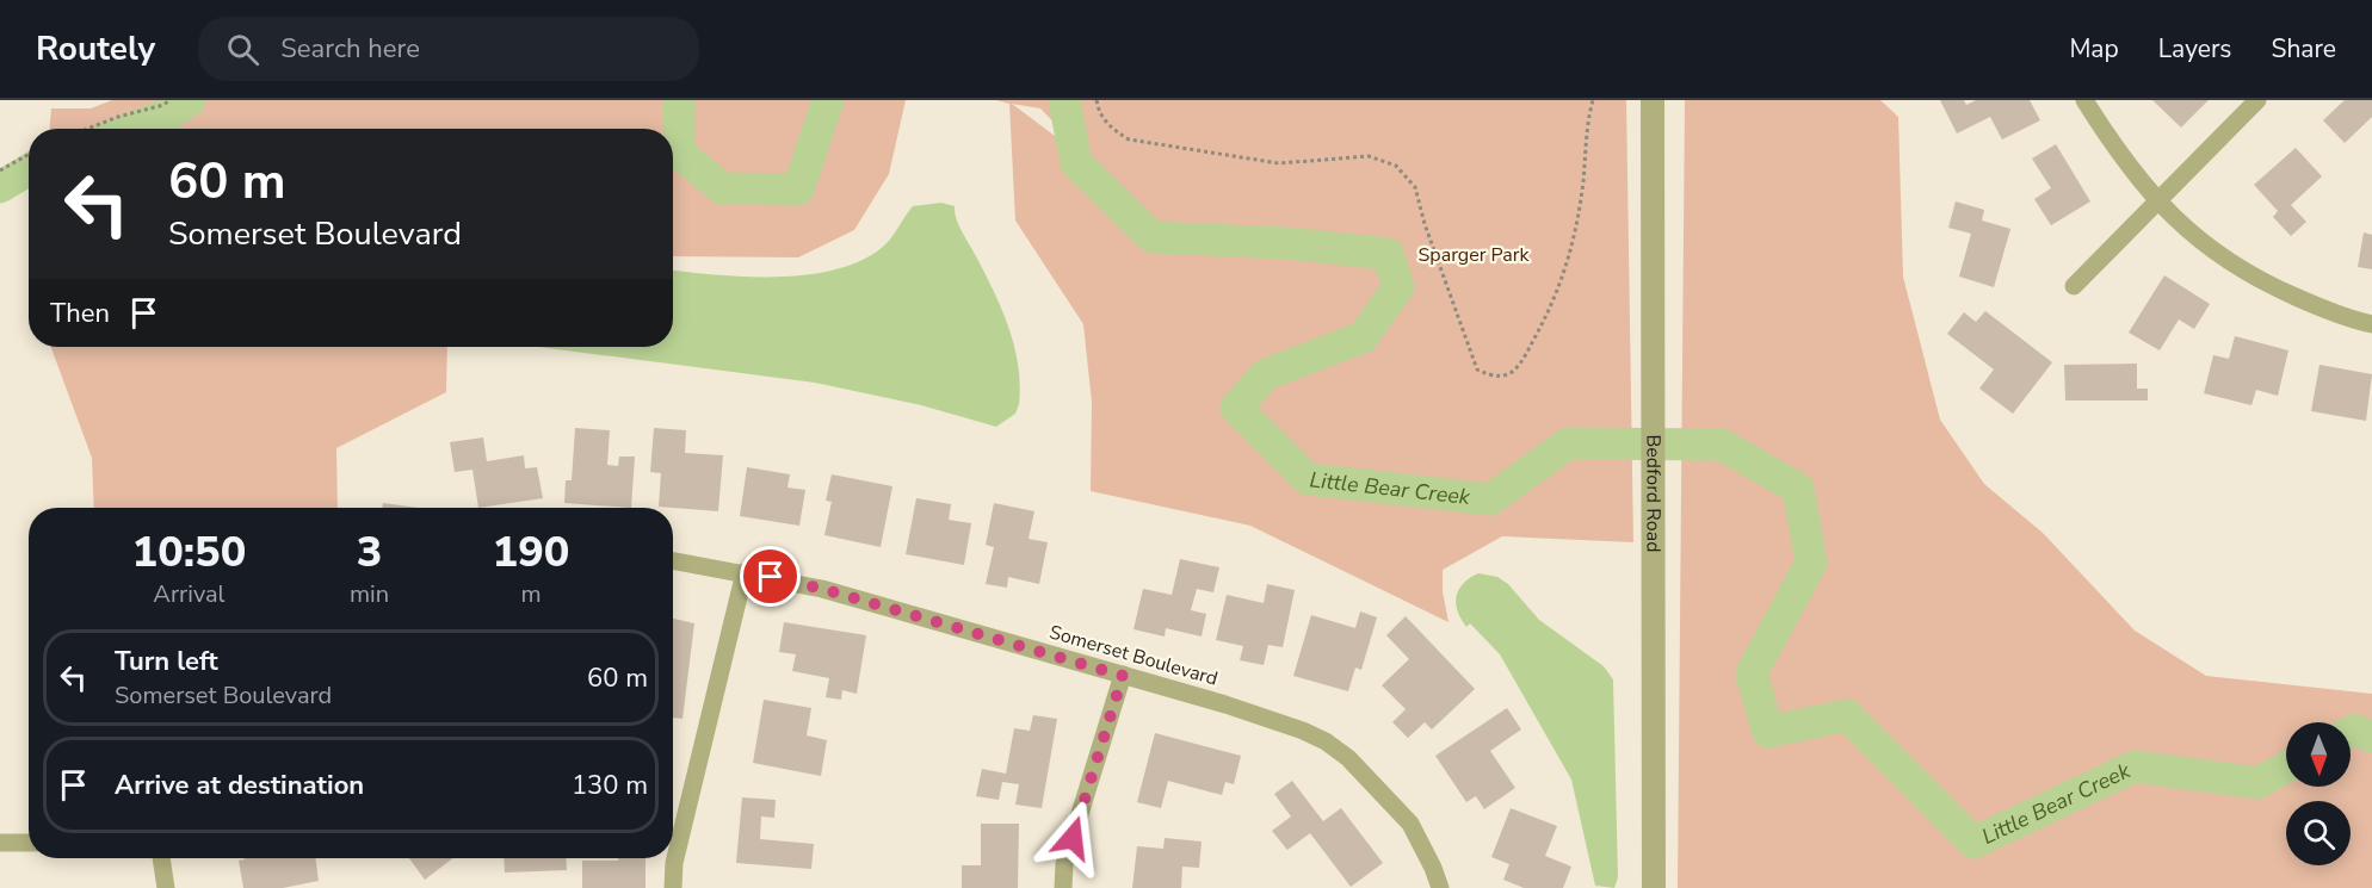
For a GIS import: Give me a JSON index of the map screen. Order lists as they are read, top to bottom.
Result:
{
  "streets": {
    "street": ["Bedford Road", "Somerset Boulevard"]
  },
  "water": ["Little Bear Creek"],
  "parks": ["Sparger Park"],
  "north": "bottom",
  "page": {
    "header": "Routely",
    "search": "Search here",
    "nav": ["Map", "Layers", "Share"],
    "turn": ["60 m", "Somerset Boulevard"],
    "then": "Then",
    "eta": [
      "10:50",
      "Arrival",
      "3",
      "min",
      "190",
      "m"
    ],
    "list": [
      {
        "name": "Turn left",
        "note": "Somerset Boulevard",
        "value": "60 m"
      },
      {
        "name": "Arrive at destination",
        "value": "130 m"
      }
    ]
  }
}
